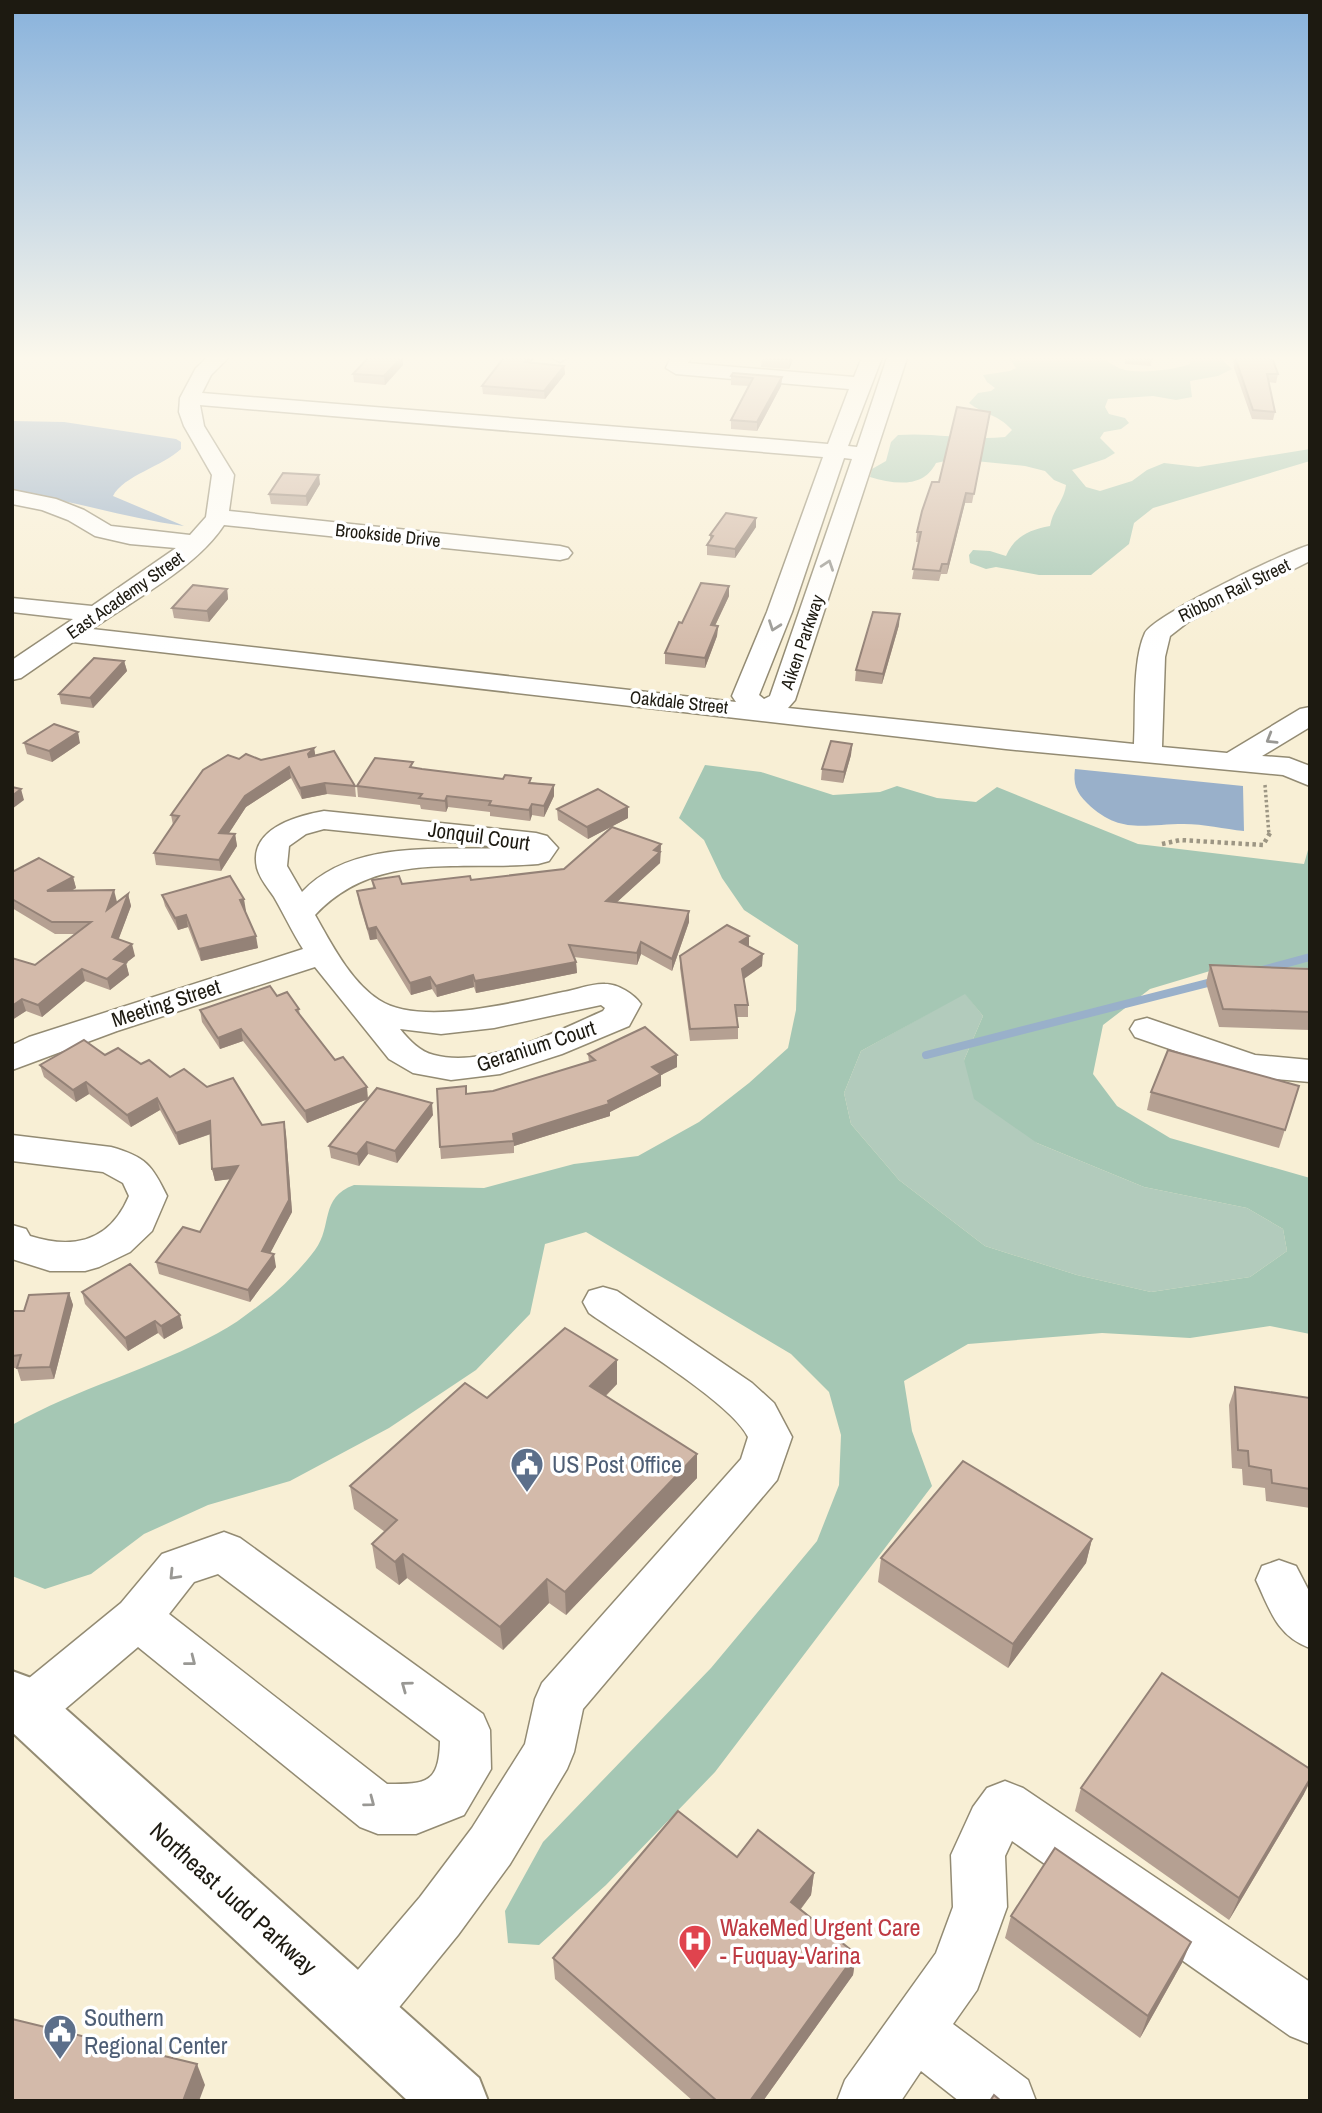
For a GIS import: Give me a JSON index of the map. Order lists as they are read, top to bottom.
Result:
{
  "streets": {
    "highway": ["Northeast Judd Parkway"],
    "street": [
      "Brookside Drive",
      "Ribbon Rail Street",
      "East Academy Street",
      "Aiken Parkway",
      "Oakdale Street",
      "Jonquil Court",
      "Meeting Street",
      "Geranium Court"
    ]
  },
  "crossings": [
    ["Brookside Drive", "East Academy Street"],
    ["Ribbon Rail Street", "Oakdale Street"],
    ["East Academy Street", "Oakdale Street"],
    ["Aiken Parkway", "Oakdale Street"],
    ["Jonquil Court", "Meeting Street"],
    ["Jonquil Court", "Geranium Court"],
    ["Meeting Street", "Geranium Court"]
  ],
  "places": {
    "public building": ["US Post Office", "Southern Regional Center"],
    "hospital": ["WakeMed Urgent Care - Fuquay-Varina"]
  }
}
